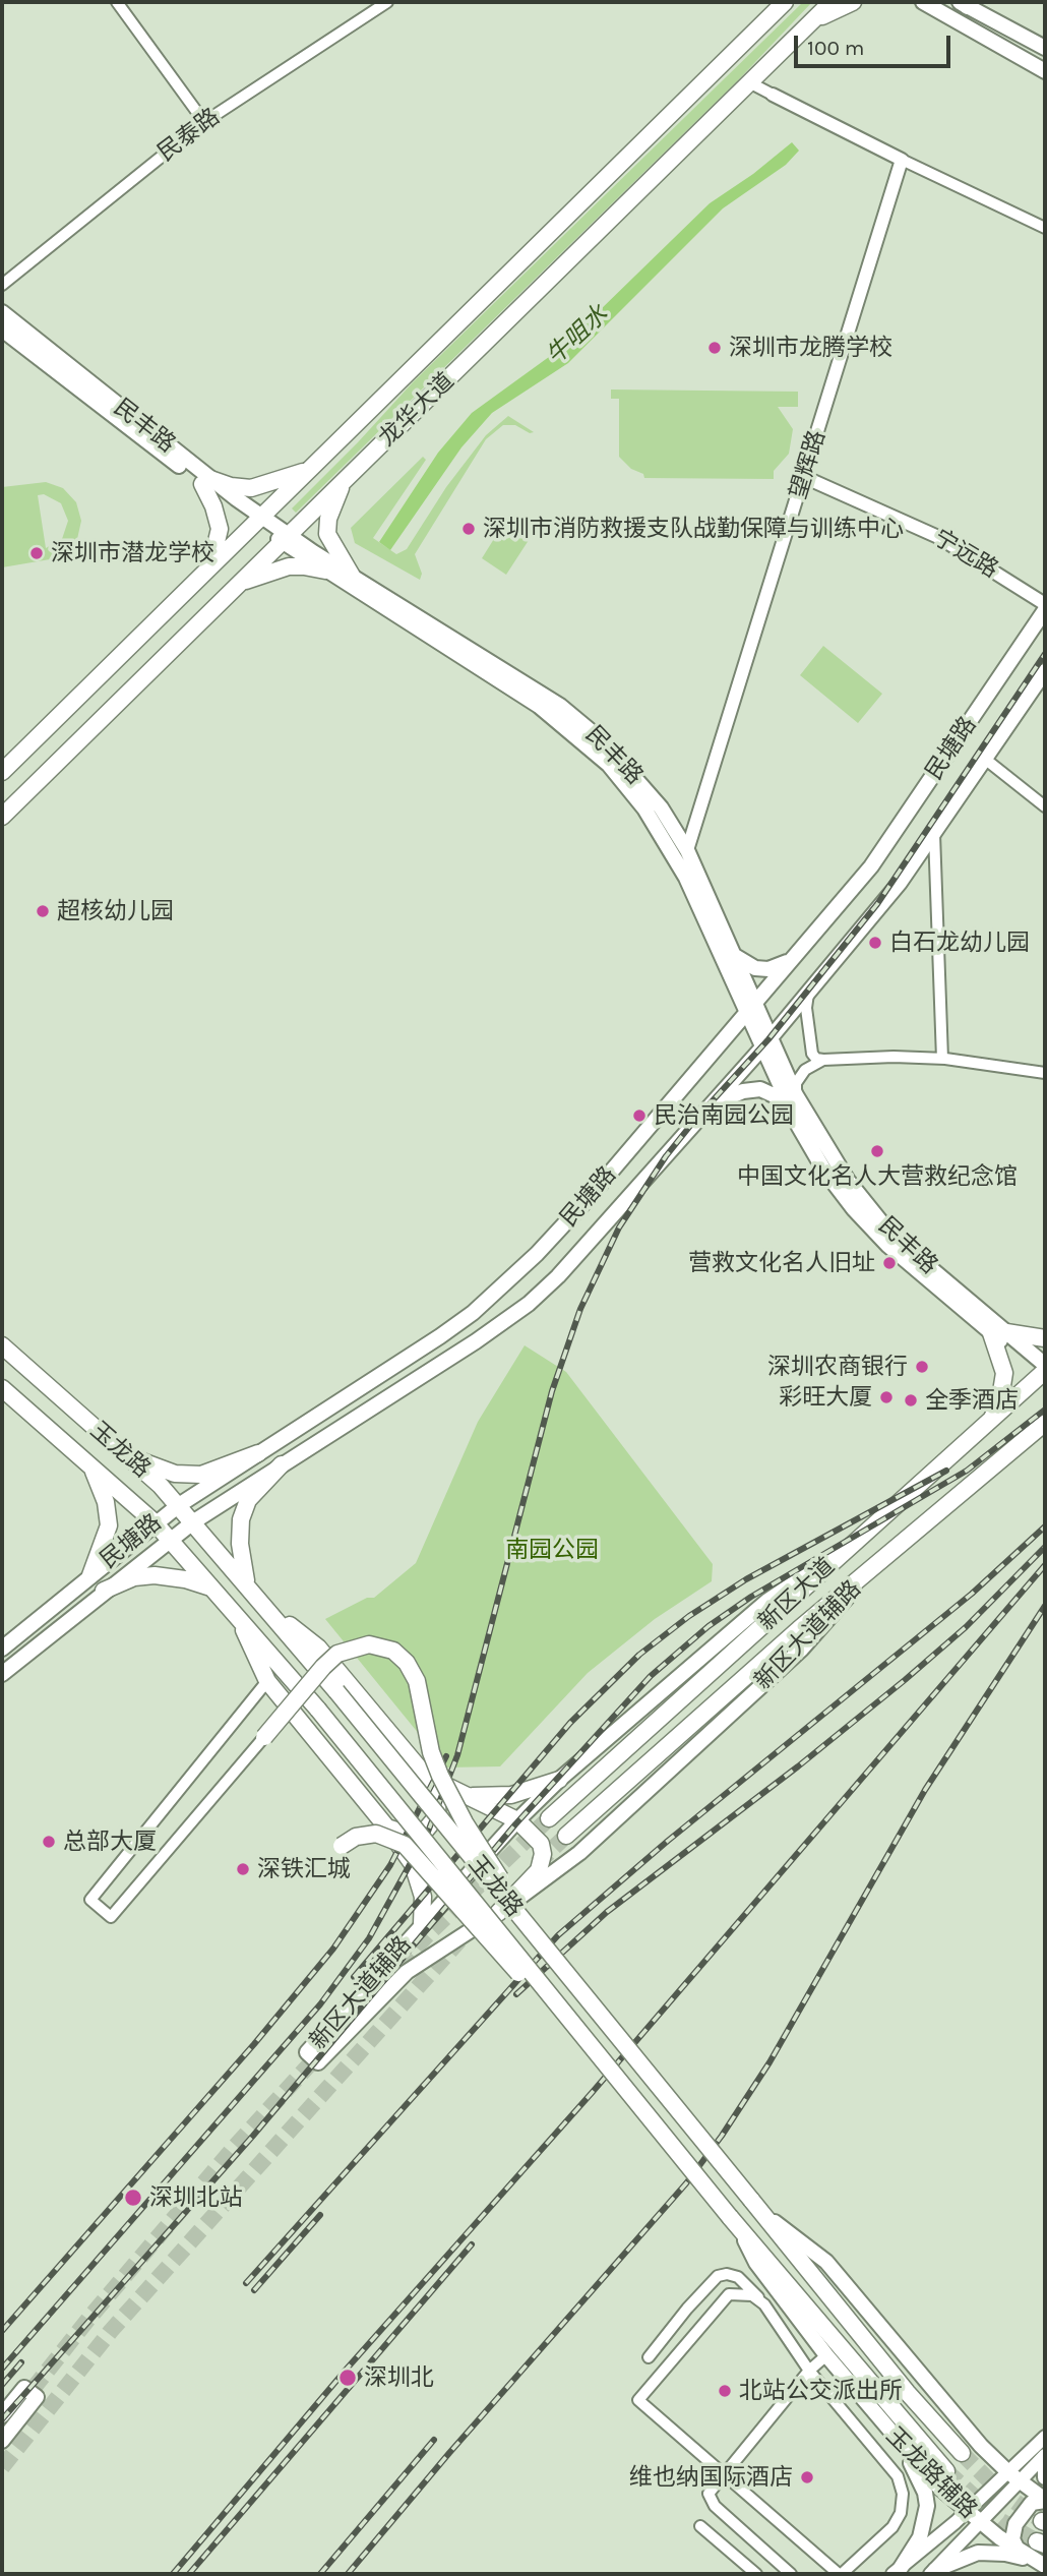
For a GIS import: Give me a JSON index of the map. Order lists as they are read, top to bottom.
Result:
{
  "streets": {
    "main road": [
      "龙华大道",
      "民丰路",
      "民塘路",
      "玉龙路",
      "新区大道",
      "新区大道辅路",
      "玉龙路辅路"
    ],
    "street": ["民泰路", "望辉路", "宁远路"]
  },
  "crossings": [
    ["龙华大道", "民丰路"],
    ["民丰路", "望辉路"],
    ["民丰路", "民塘路"],
    ["民丰路", "新区大道"],
    ["望辉路", "宁远路"],
    ["民塘路", "玉龙路"],
    ["玉龙路", "玉龙路辅路"],
    ["新区大道", "新区大道辅路"]
  ],
  "water": ["牛咀水"],
  "parks": ["南园公园"],
  "places": [
    "深圳市龙腾学校",
    "深圳市消防救援支队战勤保障与训练中心",
    "深圳市潜龙学校",
    "超核幼儿园",
    "白石龙幼儿园",
    "民治南园公园",
    "中国文化名人大营救纪念馆",
    "营救文化名人旧址",
    "深圳农商银行",
    "彩旺大厦",
    "全季酒店",
    "总部大厦",
    "深铁汇城",
    "深圳北站",
    "深圳北",
    "北站公交派出所",
    "维也纳国际酒店"
  ],
  "scale_bar": "100 m"
}
